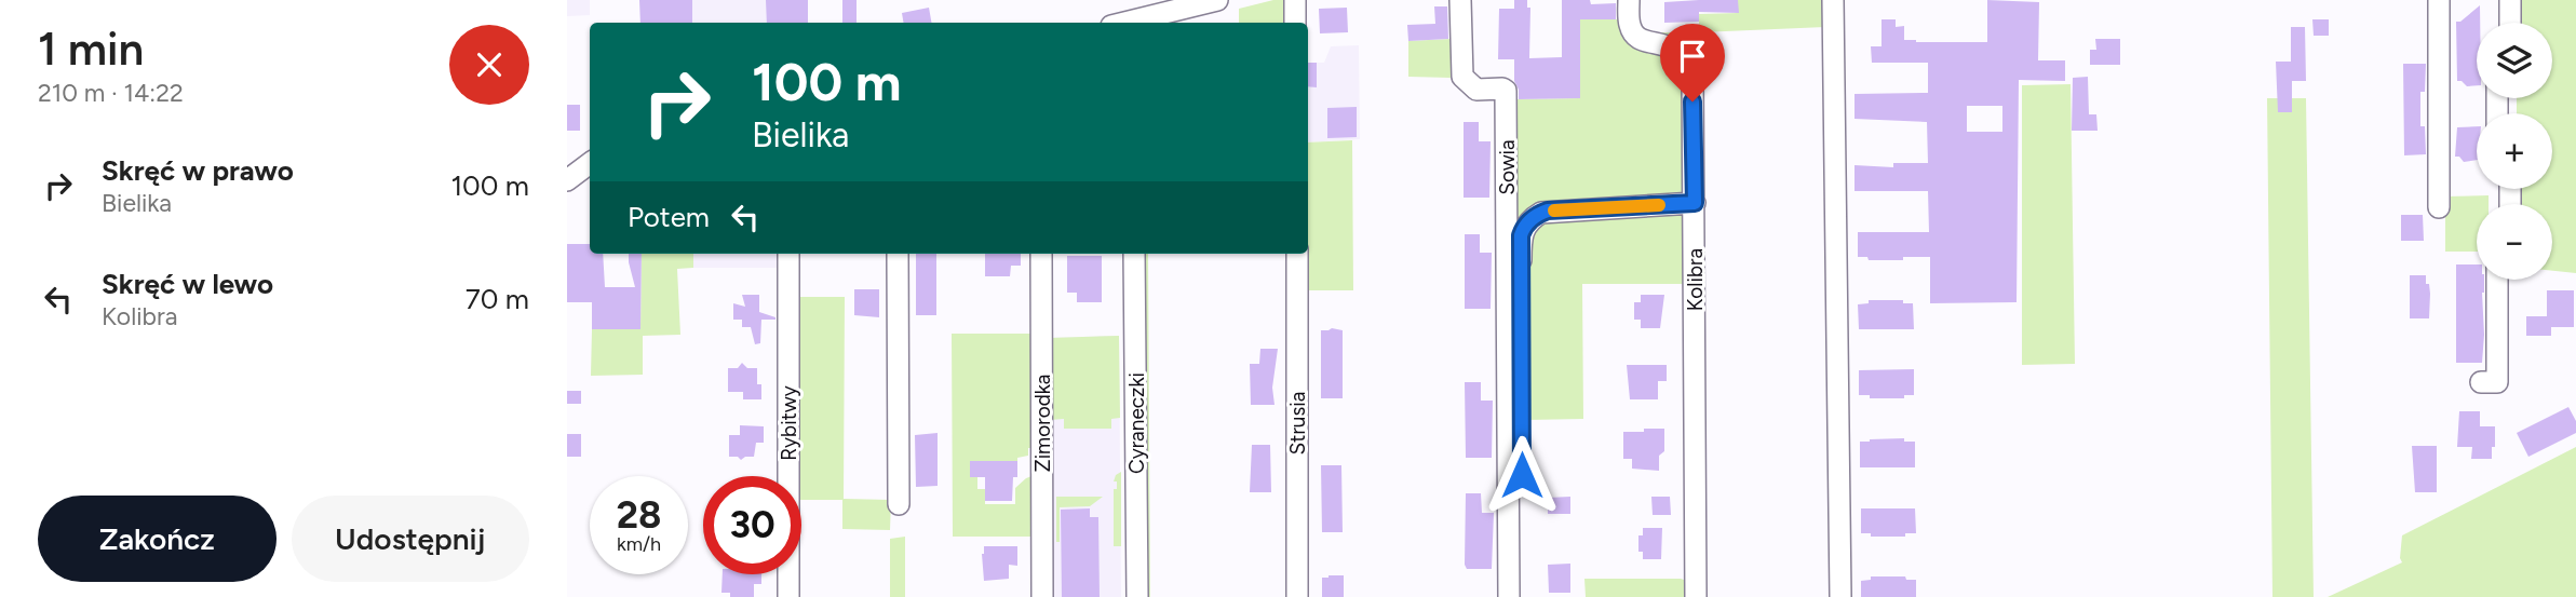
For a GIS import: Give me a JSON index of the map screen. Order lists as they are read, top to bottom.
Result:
{
  "streets": {
    "street": [
      "Sowia",
      "Kolibra",
      "Rybitwy",
      "Zimorodka",
      "Cyraneczki",
      "Strusia"
    ]
  },
  "page": {
    "heading": ["1 min", "210 m · 14:22"],
    "map_buttons": ["+", "−"],
    "turn": ["100 m", "Bielika"],
    "list": [
      {
        "name": "Skręć w prawo",
        "note": "Bielika",
        "value": "100 m"
      },
      {
        "name": "Skręć w lewo",
        "note": "Kolibra",
        "value": "70 m"
      }
    ],
    "then": "Potem",
    "speed": "28 km/h",
    "limit": "30",
    "buttons": ["Zakończ", "Udostępnij"]
  }
}
